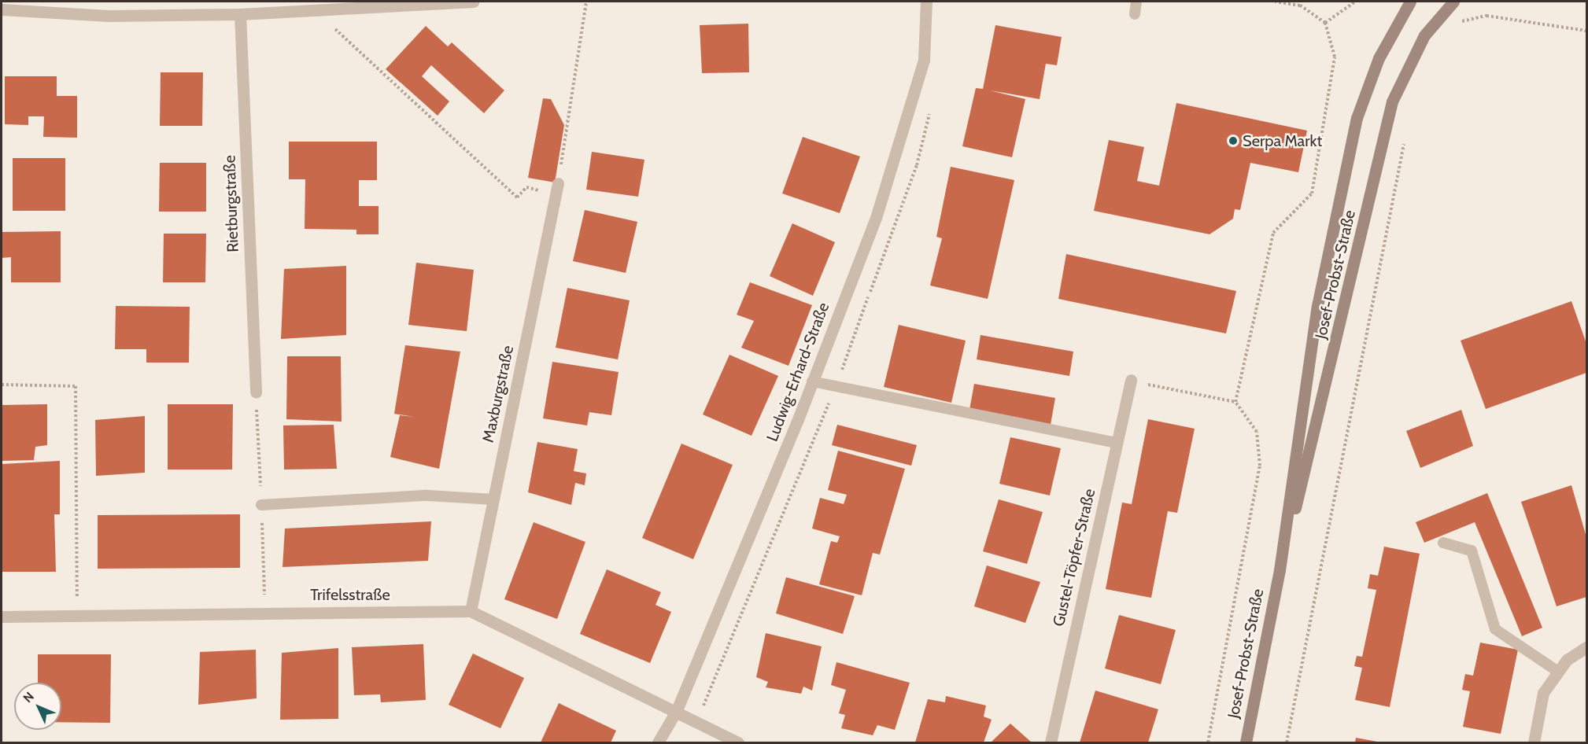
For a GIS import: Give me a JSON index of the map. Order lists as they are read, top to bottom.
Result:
{
  "streets": {
    "main road": ["Josef-Probst-Straße"],
    "street": [
      "Rietburgstraße",
      "Ludwig-Erhard-Straße",
      "Maxburgstraße",
      "Gustel-Töpfer-Straße",
      "Trifelsstraße"
    ]
  },
  "crossings": [
    ["Ludwig-Erhard-Straße", "Trifelsstraße"],
    ["Maxburgstraße", "Trifelsstraße"]
  ],
  "places": ["Serpa Markt"],
  "north": "top left"
}
